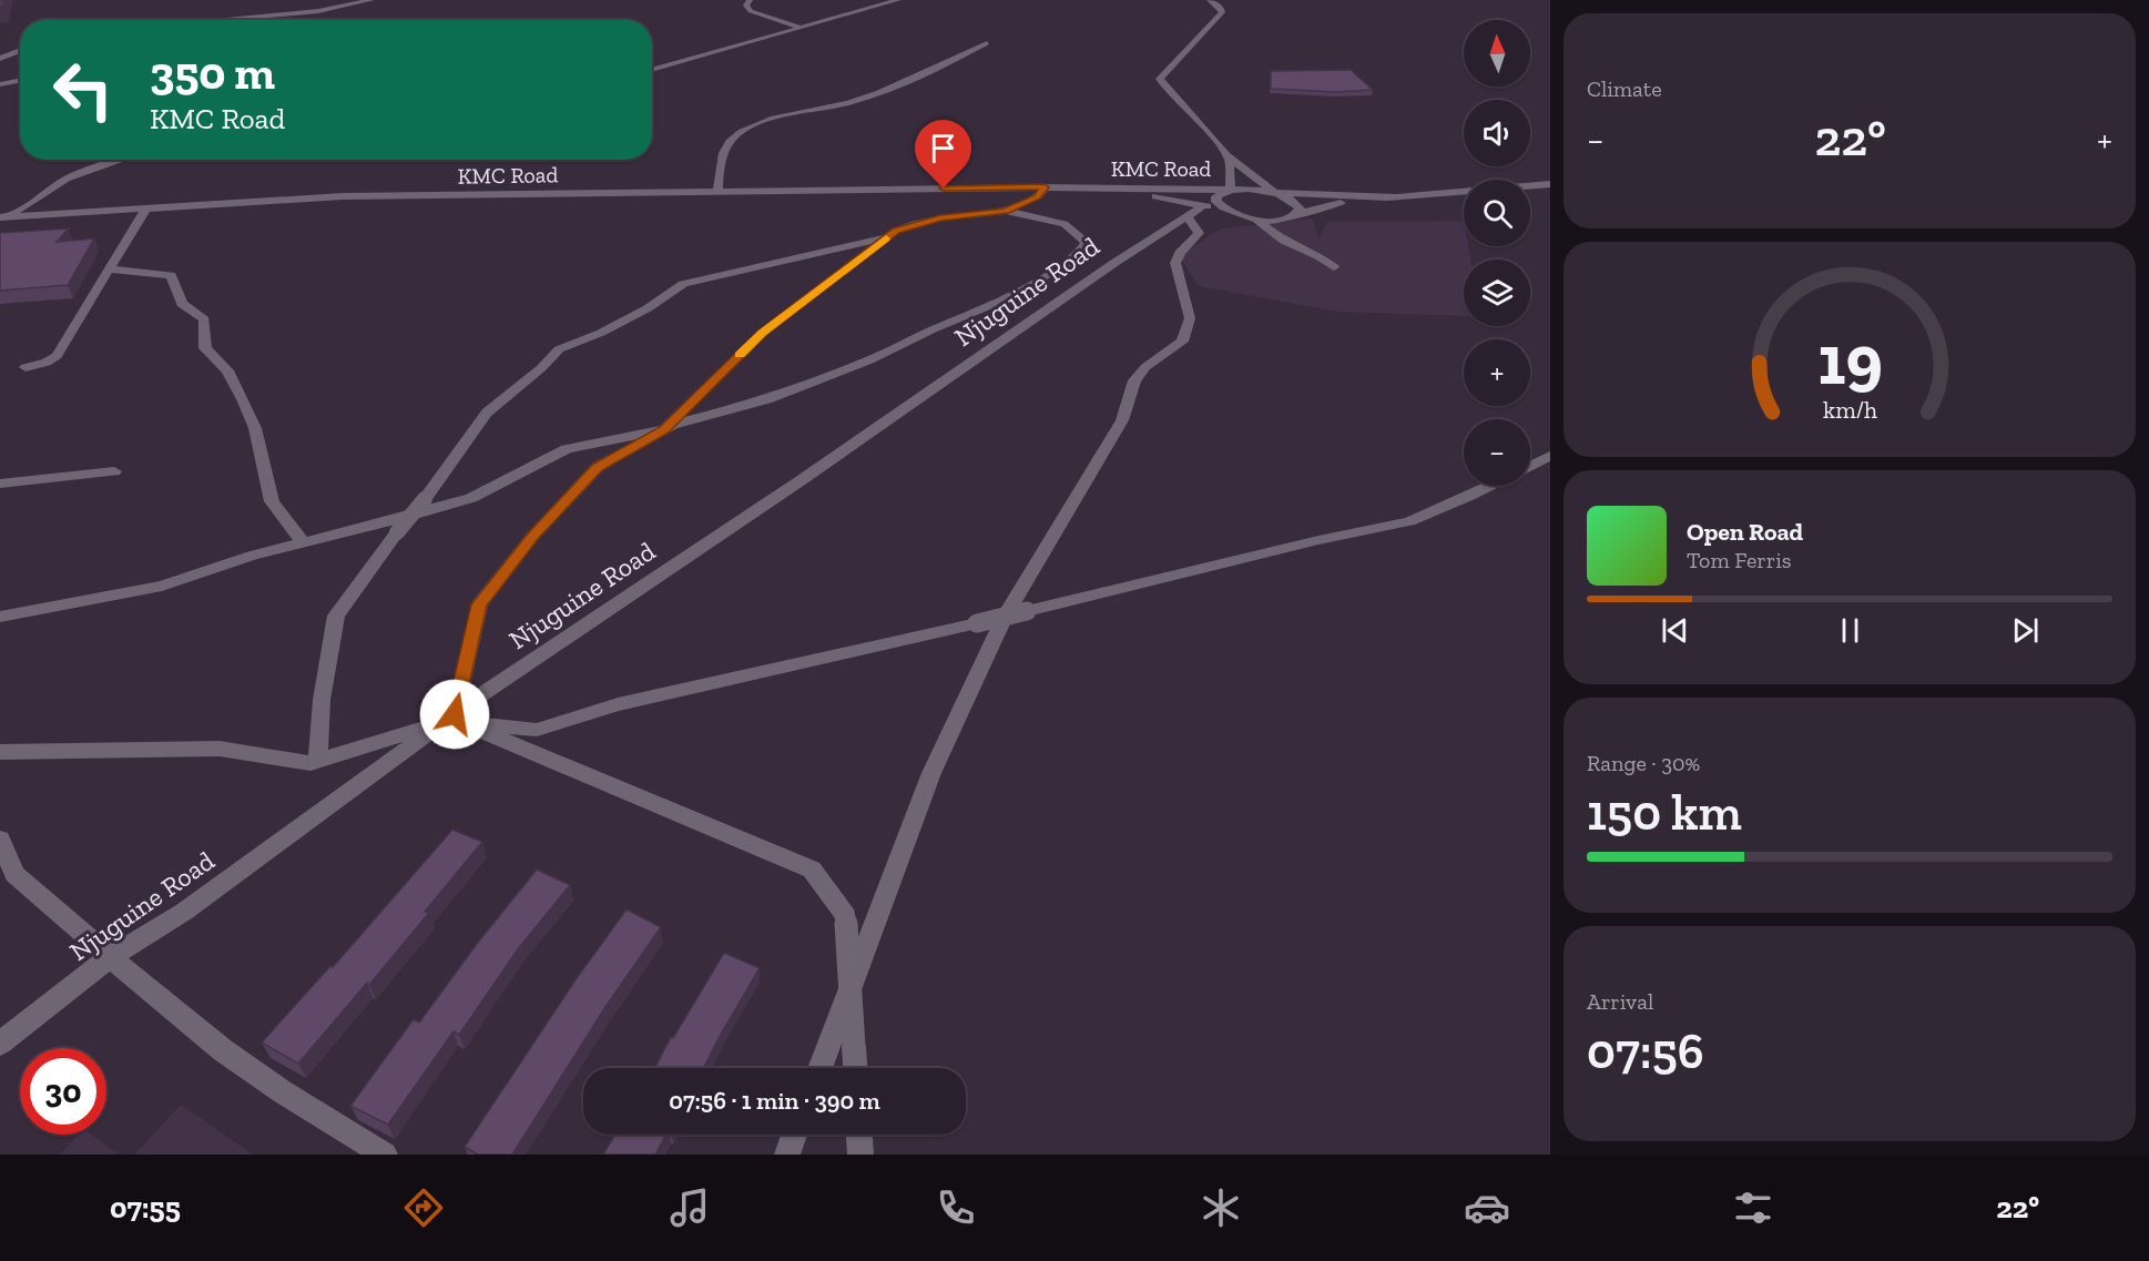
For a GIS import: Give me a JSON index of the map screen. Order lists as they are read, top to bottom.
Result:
{
  "streets": {
    "street": ["KMC Road", "Njuguine Road"]
  },
  "crossings": [
    ["KMC Road", "Njuguine Road"]
  ],
  "north": "top",
  "page": {
    "tile": [
      "Climate",
      ["Range · 30%", "150 km"],
      ["Arrival", "07:56"]
    ],
    "map_buttons": ["+", "−"],
    "turn": ["350 m", "KMC Road"],
    "heat": ["−", "22°", "+"],
    "song": ["Open Road", "Tom Ferris"],
    "limit": "30",
    "trip": "07:56 · 1 min · 390 m",
    "tabs": ["07:55", "22°"],
    "gauge": ["19", "km/h"]
  }
}
